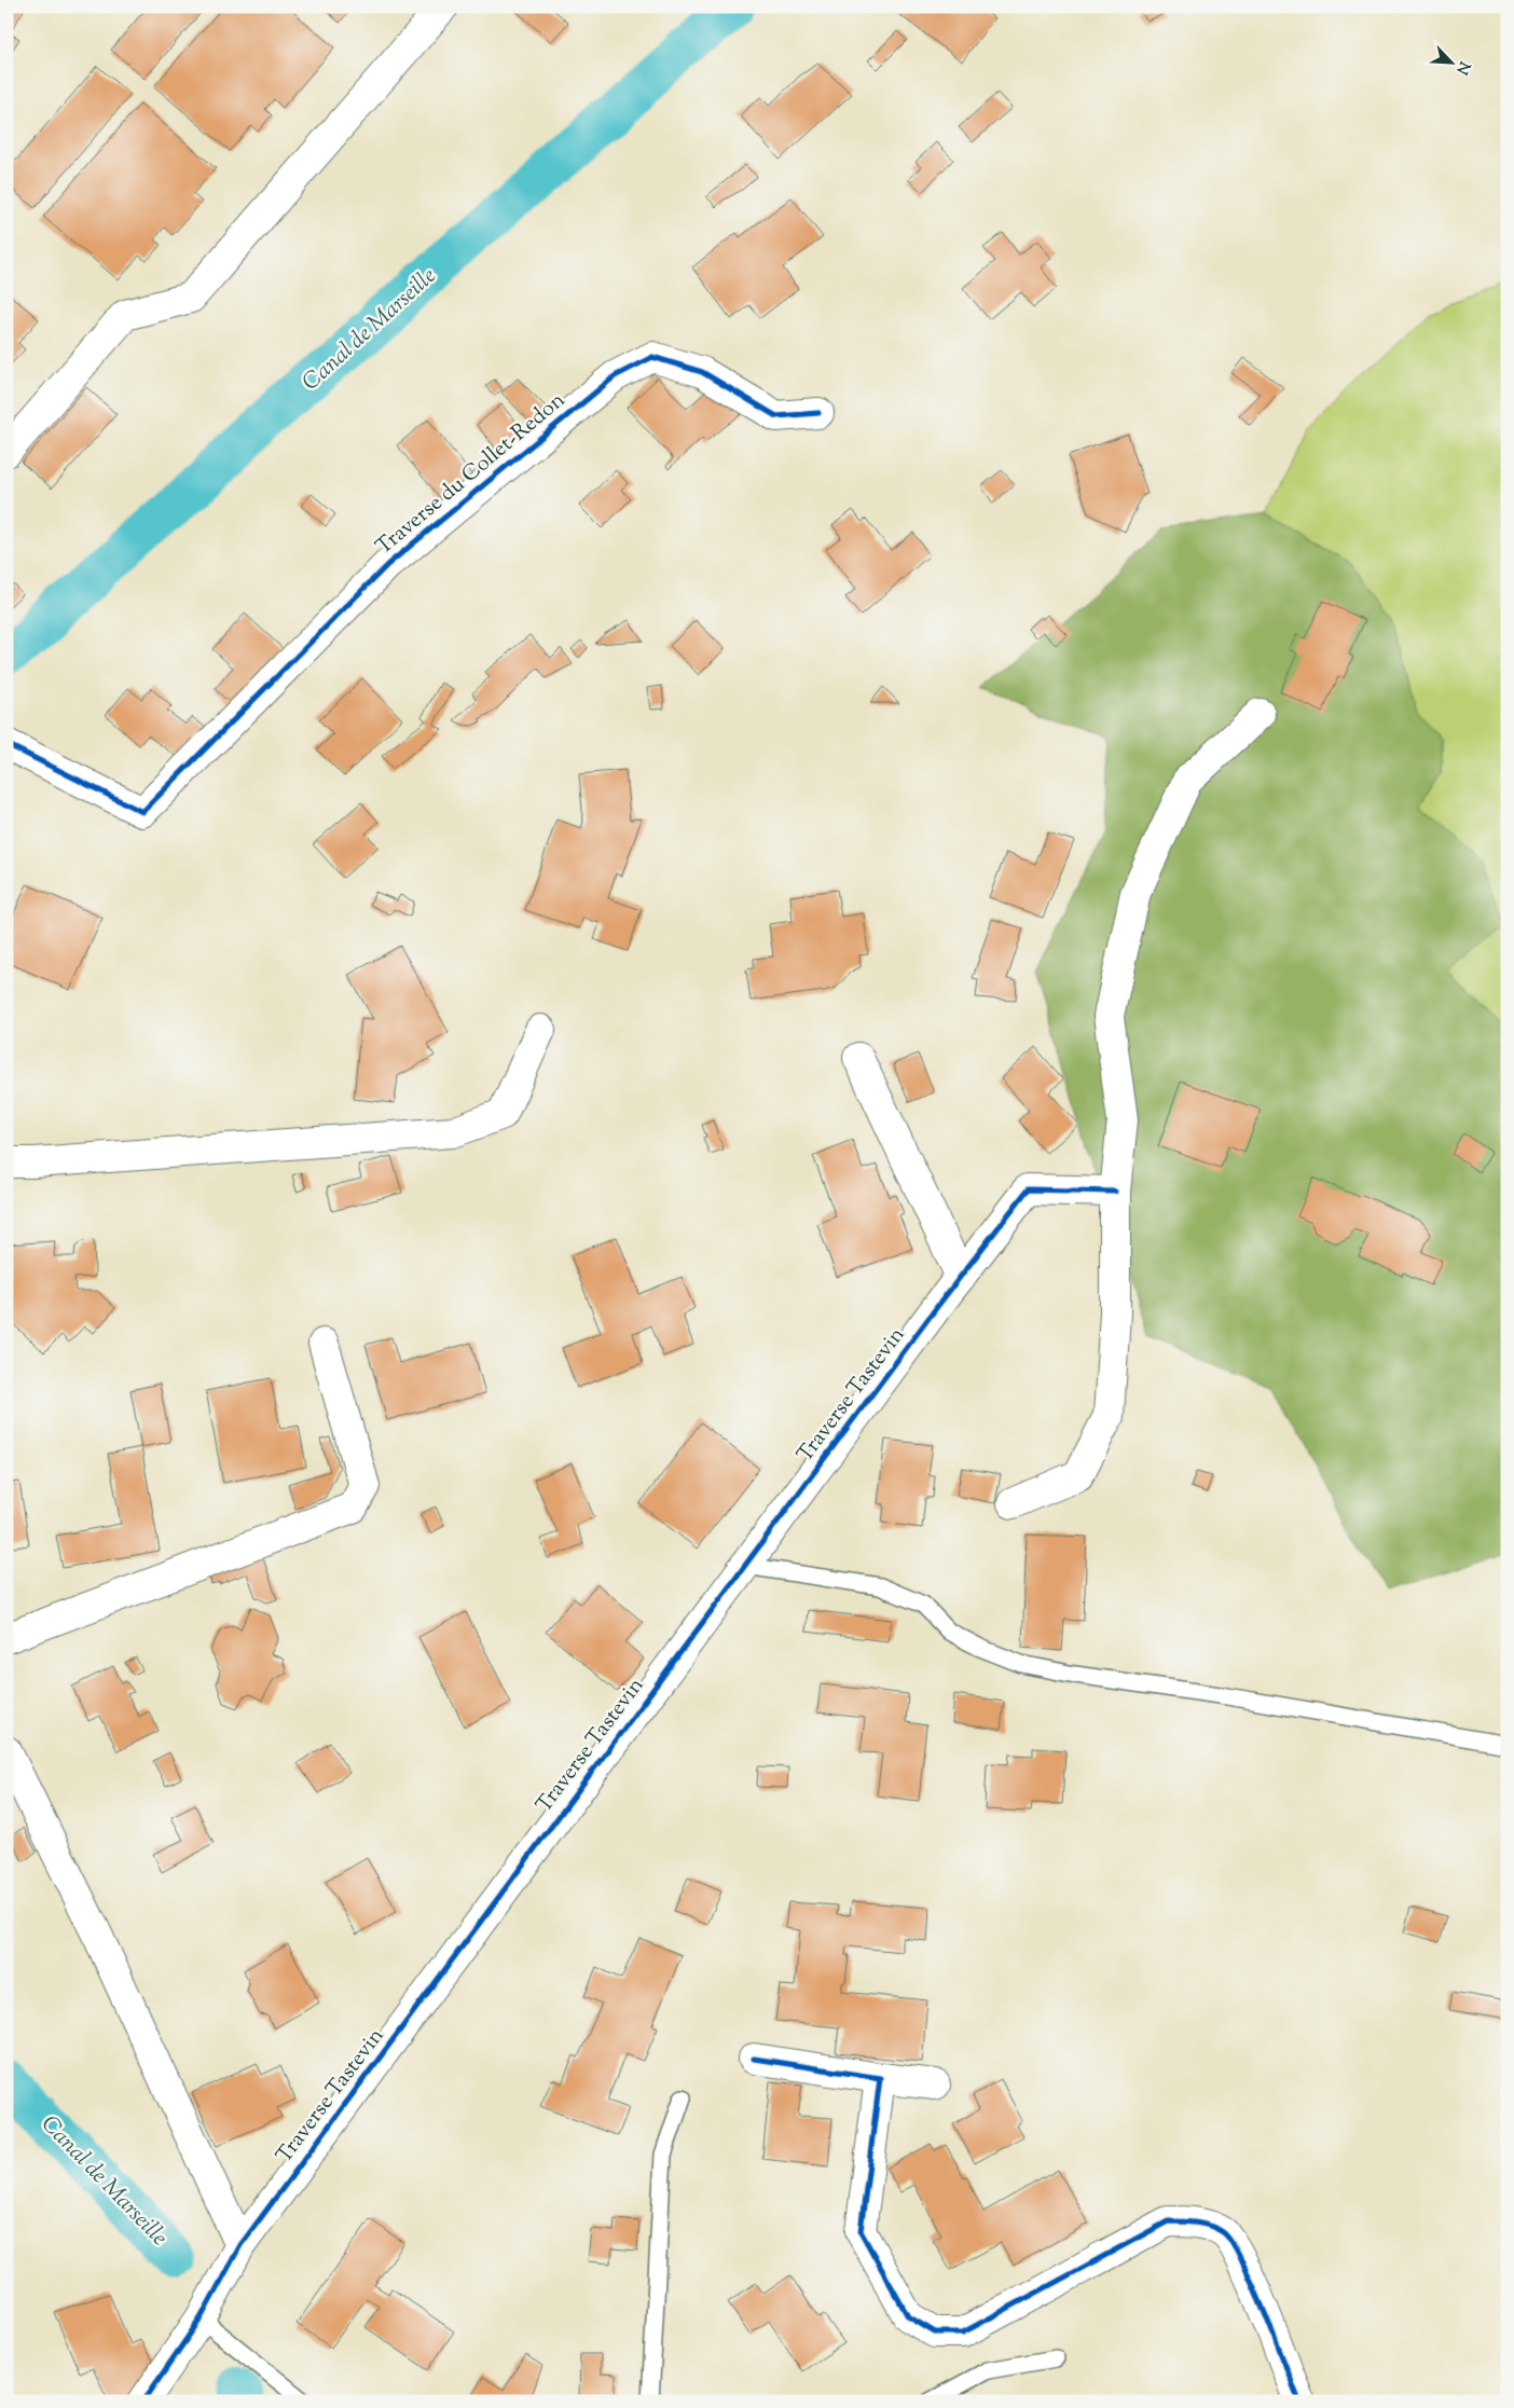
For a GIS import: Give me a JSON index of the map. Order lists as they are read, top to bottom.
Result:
{
  "streets": {
    "street": ["Traverse du Collet-Redon", "Traverse Tastevin"]
  },
  "water": ["Canal de Marseille"],
  "north": "bottom right"
}
